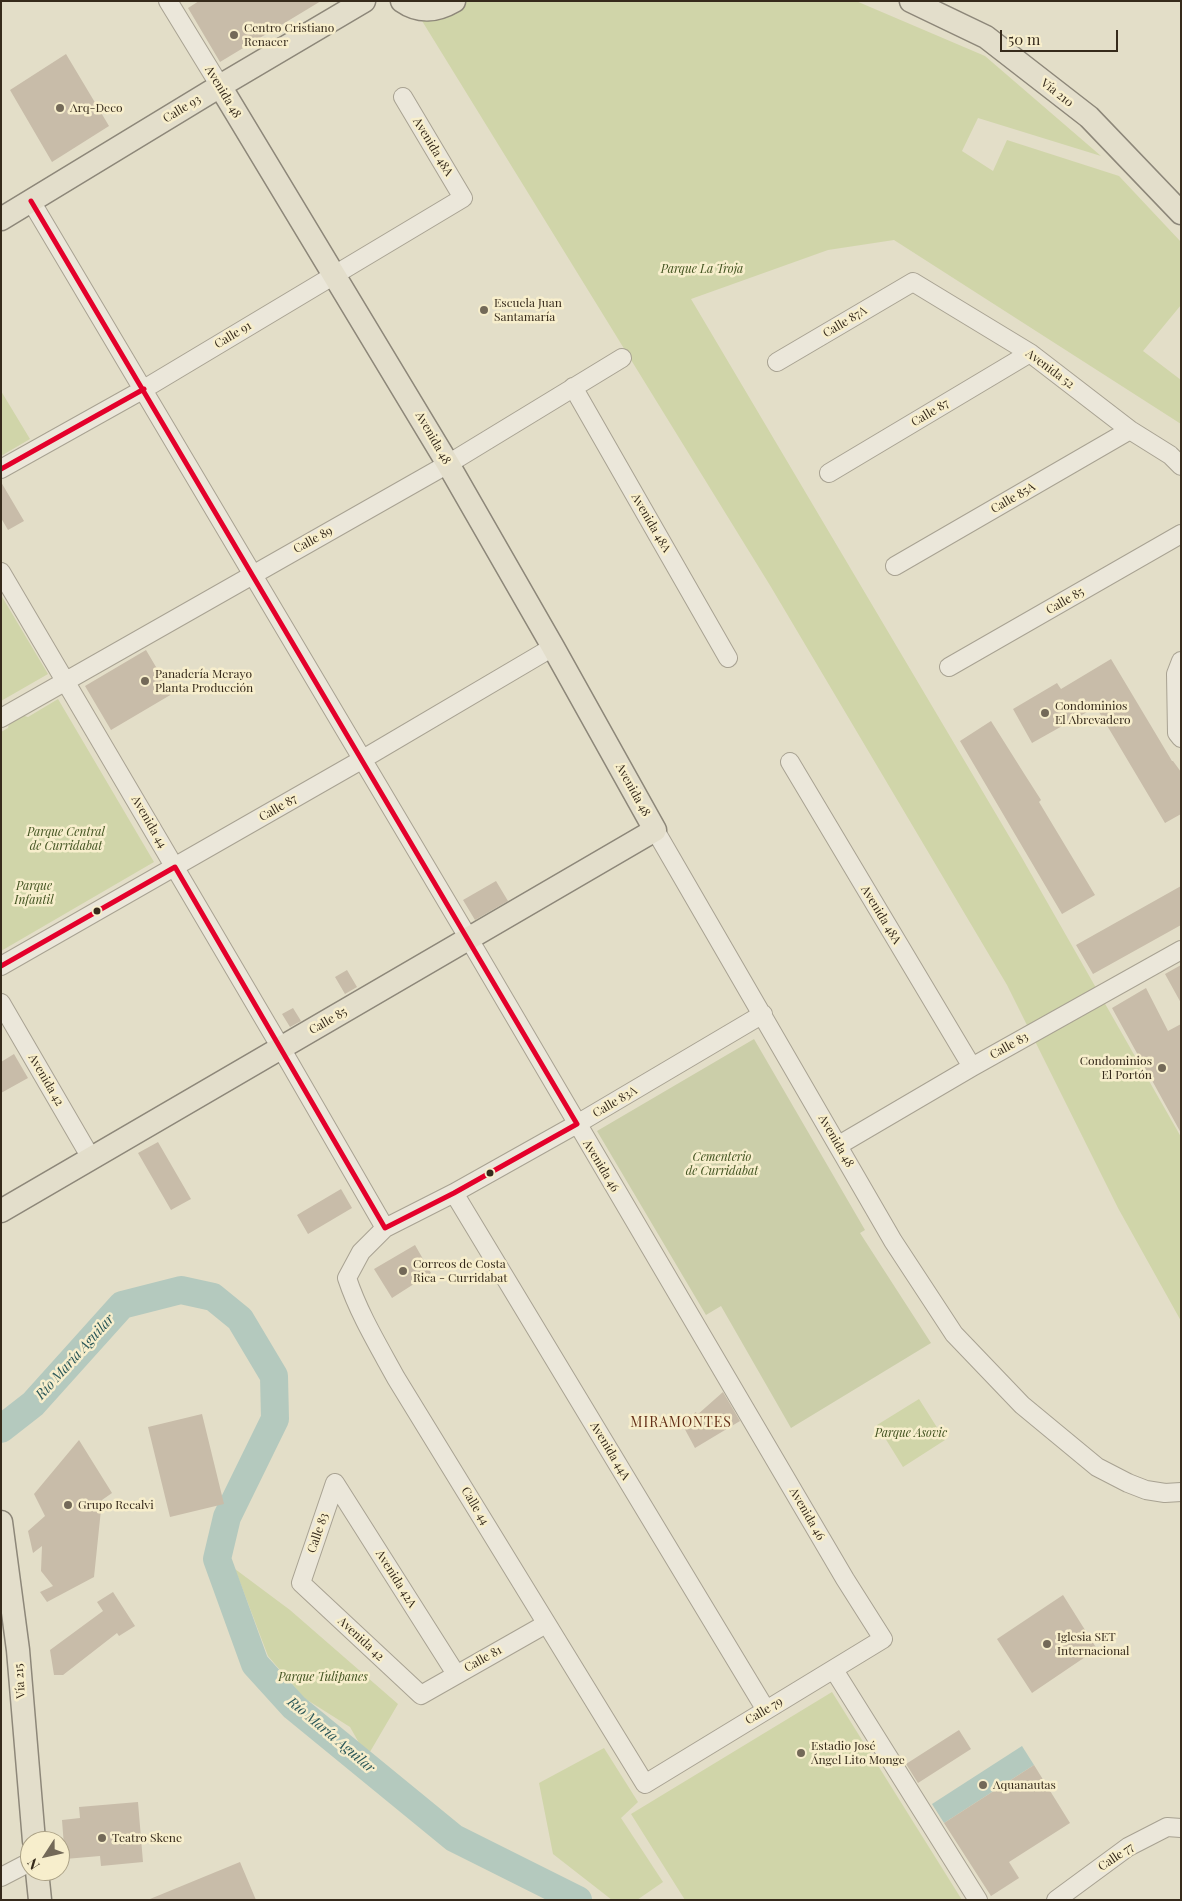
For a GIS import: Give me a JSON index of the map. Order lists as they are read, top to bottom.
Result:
{
  "streets": {
    "main road": [
      "Avenida 48",
      "Vía 210",
      "Calle 93",
      "Calle 85",
      "Vía 215"
    ],
    "street": [
      "Avenida 48A",
      "Calle 87A",
      "Calle 91",
      "Avenida 52",
      "Calle 87",
      "Calle 85A",
      "Calle 89",
      "Avenida 44",
      "Calle 83",
      "Avenida 42",
      "Calle 83A",
      "Avenida 46",
      "Avenida 44A",
      "Calle 44",
      "Avenida 42A",
      "Calle 81",
      "Calle 79",
      "Calle 77"
    ]
  },
  "crossings": [
    ["Avenida 48", "Calle 93"],
    ["Avenida 48", "Calle 91"],
    ["Avenida 48", "Calle 87"],
    ["Avenida 48", "Calle 89"],
    ["Avenida 48", "Calle 85"],
    ["Avenida 48", "Calle 83"],
    ["Avenida 48", "Calle 83A"],
    ["Calle 93", "Avenida 46"],
    ["Avenida 48A", "Calle 91"],
    ["Avenida 48A", "Calle 89"],
    ["Avenida 48A", "Calle 83"],
    ["Calle 87A", "Avenida 52"],
    ["Calle 91", "Avenida 46"],
    ["Avenida 52", "Calle 87"],
    ["Avenida 52", "Calle 85A"],
    ["Calle 87", "Avenida 44"],
    ["Calle 87", "Avenida 46"],
    ["Calle 89", "Avenida 44"],
    ["Calle 89", "Avenida 46"],
    ["Calle 85", "Avenida 44"],
    ["Calle 85", "Avenida 42"],
    ["Calle 85", "Avenida 46"],
    ["Avenida 44", "Calle 83A"],
    ["Avenida 44", "Calle 44"],
    ["Calle 83", "Avenida 42"],
    ["Calle 83", "Avenida 42A"],
    ["Avenida 42", "Calle 81"],
    ["Calle 83A", "Avenida 46"],
    ["Calle 83A", "Avenida 44A"],
    ["Calle 83A", "Calle 44"],
    ["Avenida 46", "Calle 79"],
    ["Avenida 44A", "Calle 79"],
    ["Calle 44", "Calle 81"],
    ["Calle 44", "Calle 79"],
    ["Avenida 42A", "Calle 81"]
  ],
  "districts": ["MIRAMONTES"],
  "water": ["Río María Aguilar"],
  "parks": [
    "Parque La Troja",
    "Parque Central de Curridabat",
    "Parque Infantil",
    "Cementerio de Curridabat",
    "Parque Asovic",
    "Parque Tulipanes"
  ],
  "places": [
    "Centro Cristiano Renacer",
    "Arq-Deco",
    "Escuela Juan Santamaría",
    "Panadería Merayo Planta Producción",
    "Condominios El Abrevadero",
    "Condominios El Portón",
    "Correos de Costa Rica - Curridabat",
    "Grupo Recalvi",
    "Iglesia SET Internacional",
    "Estadio José Ángel Lito Monge",
    "Aquanautas",
    "Teatro Skene"
  ],
  "scale_bar": "50 m",
  "north": "bottom left"
}
